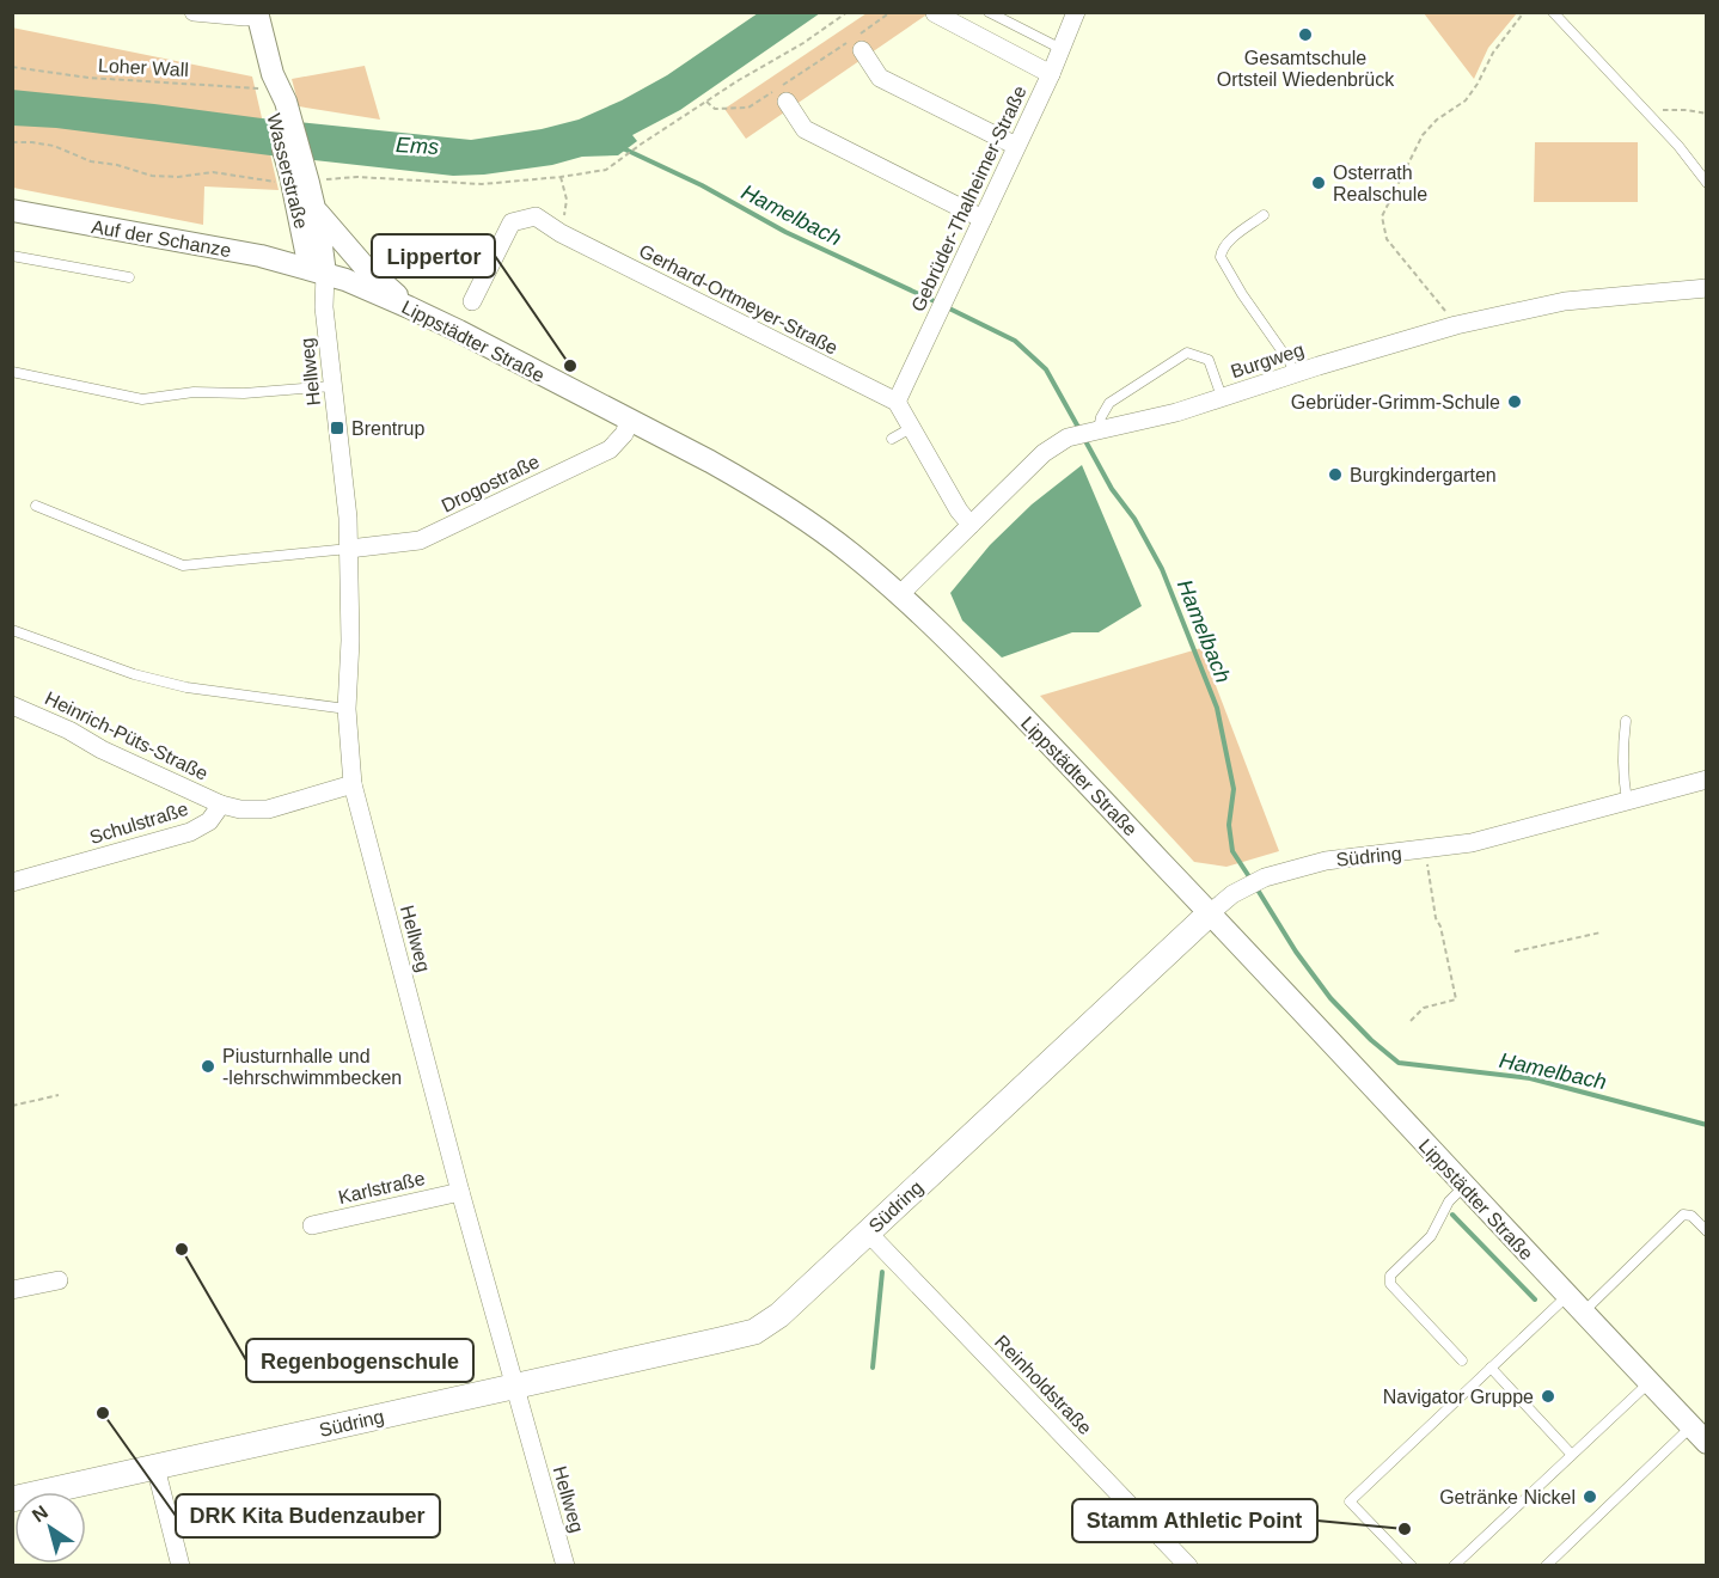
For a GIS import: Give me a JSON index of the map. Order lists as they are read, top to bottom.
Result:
{
  "streets": {
    "main road": ["Südring"],
    "street": [
      "Wasserstraße",
      "Gebrüder-Thalheimer-Straße",
      "Auf der Schanze",
      "Gerhard-Ortmeyer-Straße",
      "Lippstädter Straße",
      "Burgweg",
      "Hellweg",
      "Drogostraße",
      "Heinrich-Püts-Straße",
      "Schulstraße",
      "Karlstraße",
      "Reinholdstraße"
    ],
    "path": ["Loher Wall"]
  },
  "crossings": [
    ["Loher Wall", "Wasserstraße"],
    ["Wasserstraße", "Auf der Schanze"],
    ["Wasserstraße", "Lippstädter Straße"],
    ["Wasserstraße", "Hellweg"],
    ["Gebrüder-Thalheimer-Straße", "Gerhard-Ortmeyer-Straße"],
    ["Auf der Schanze", "Lippstädter Straße"],
    ["Auf der Schanze", "Hellweg"],
    ["Lippstädter Straße", "Burgweg"],
    ["Lippstädter Straße", "Hellweg"],
    ["Lippstädter Straße", "Drogostraße"],
    ["Lippstädter Straße", "Südring"],
    ["Hellweg", "Drogostraße"],
    ["Hellweg", "Südring"],
    ["Hellweg", "Karlstraße"],
    ["Heinrich-Püts-Straße", "Schulstraße"],
    ["Südring", "Reinholdstraße"]
  ],
  "water": ["Ems", "Hamelbach"],
  "places": {
    "other": [
      "Gesamtschule Ortsteil Wiedenbrück",
      "Osterrath Realschule",
      "Lippertor",
      "Gebrüder-Grimm-Schule",
      "Burgkindergarten",
      "Piusturnhalle und -lehrschwimmbecken",
      "Regenbogenschule",
      "Navigator Gruppe",
      "DRK Kita Budenzauber",
      "Getränke Nickel",
      "Stamm Athletic Point"
    ],
    "transit": ["Brentrup"]
  },
  "north": "top left"
}
